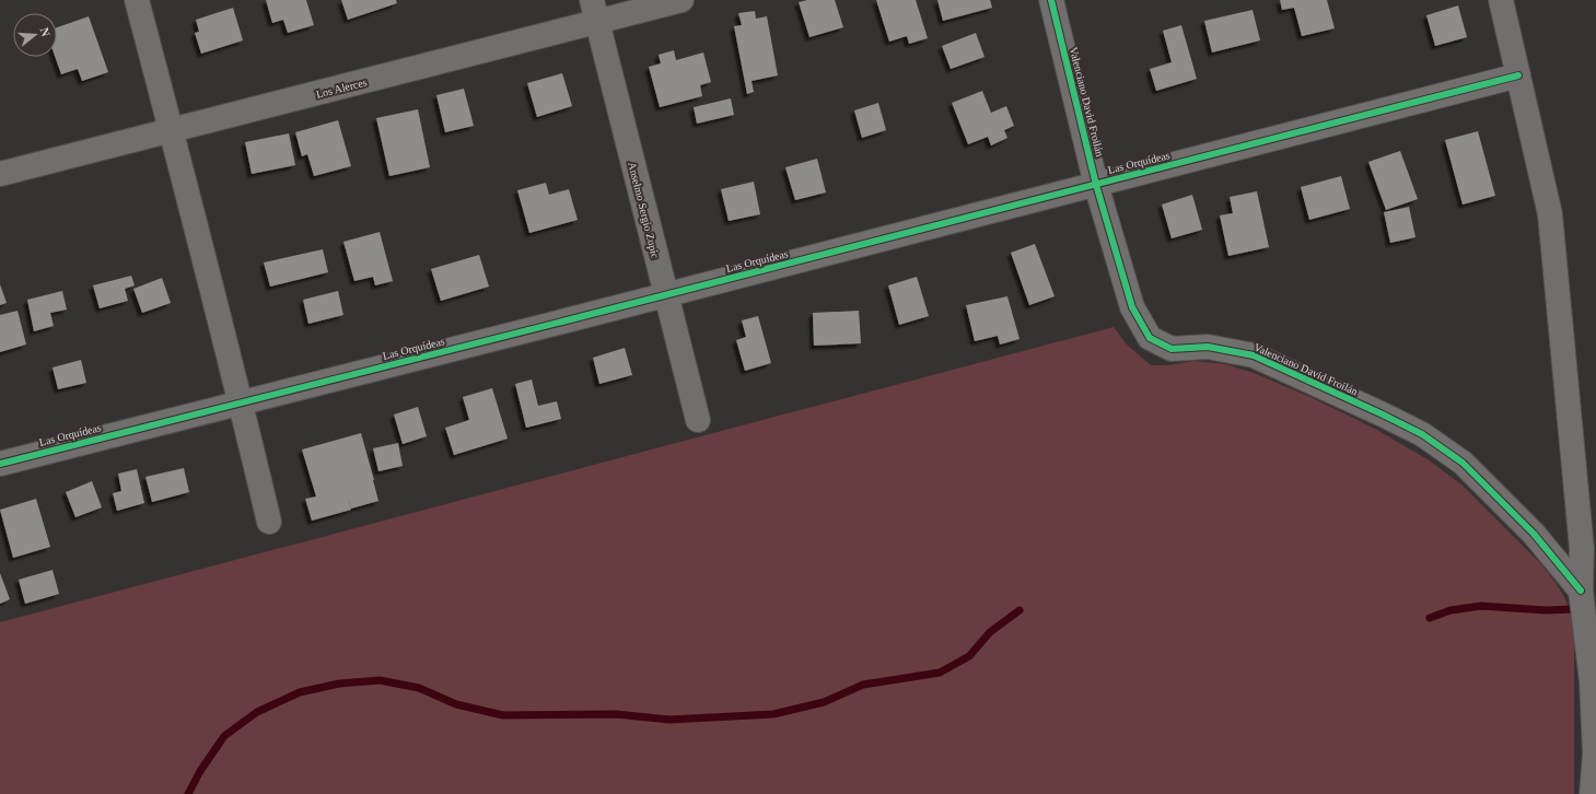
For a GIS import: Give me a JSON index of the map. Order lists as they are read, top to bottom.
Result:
{
  "streets": {
    "street": [
      "Los Alerces",
      "Valenciano David Froilán",
      "Las Orquídeas",
      "Anselmo Sergio Zupic"
    ]
  },
  "crossings": [
    ["Los Alerces", "Anselmo Sergio Zupic"],
    ["Valenciano David Froilán", "Las Orquídeas"],
    ["Las Orquídeas", "Anselmo Sergio Zupic"]
  ],
  "north": "right"
}
